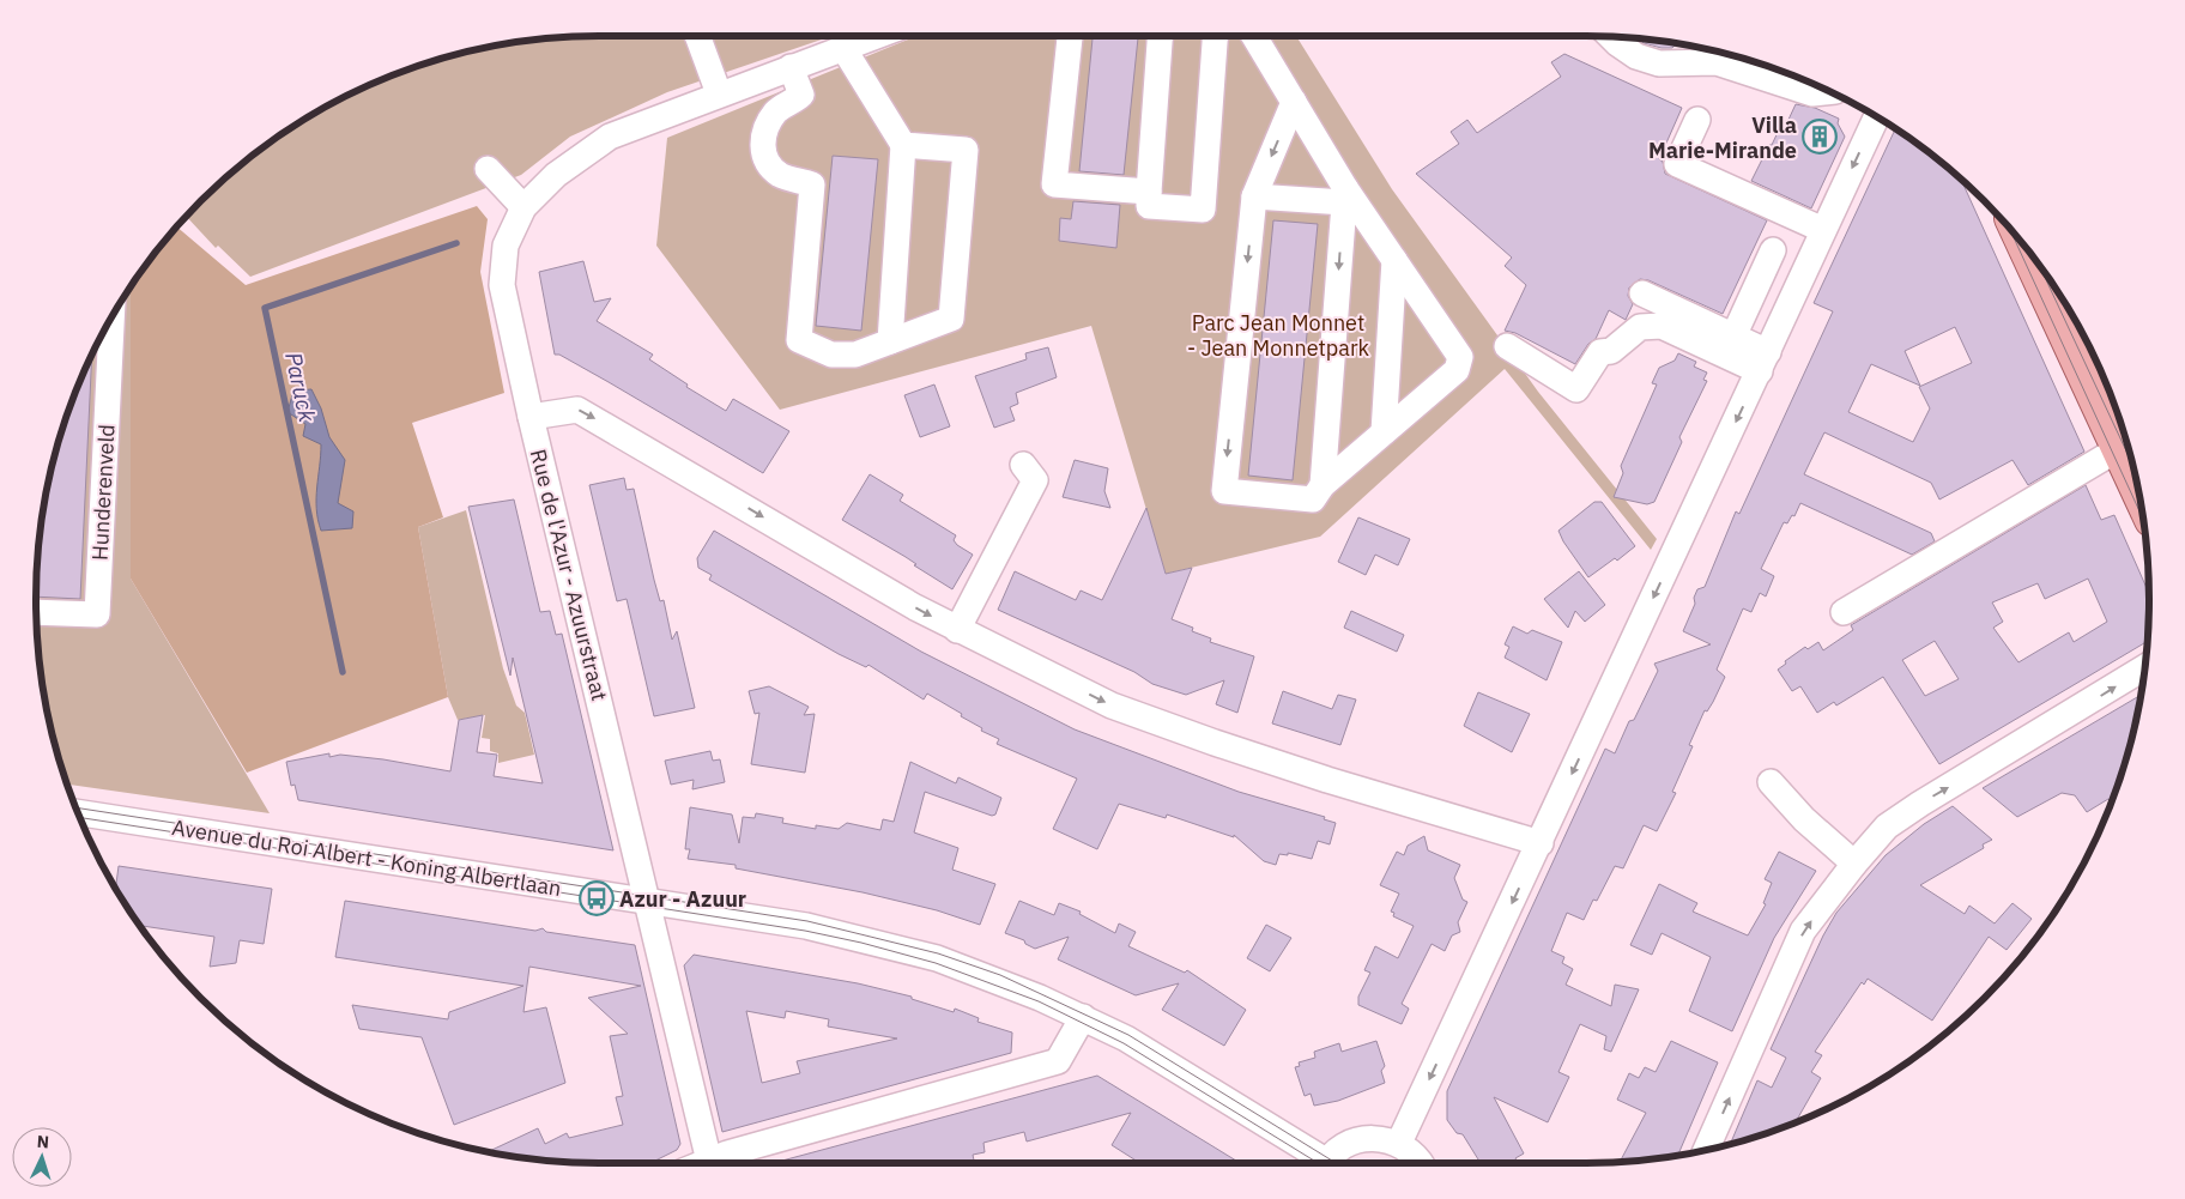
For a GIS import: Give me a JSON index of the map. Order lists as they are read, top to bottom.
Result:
{
  "streets": {
    "street": ["Hunderenveld", "Rue de l'Azur - Azuurstraat", "Avenue du Roi Albert - Koning Albertlaan"]
  },
  "crossings": [
    ["Rue de l'Azur - Azuurstraat", "Avenue du Roi Albert - Koning Albertlaan"]
  ],
  "water": ["Paruck"],
  "parks": ["Parc Jean Monnet - Jean Monnetpark"],
  "places": {
    "building": ["Villa Marie-Mirande"],
    "bus stop": ["Azur - Azuur"]
  },
  "north": "top"
}
